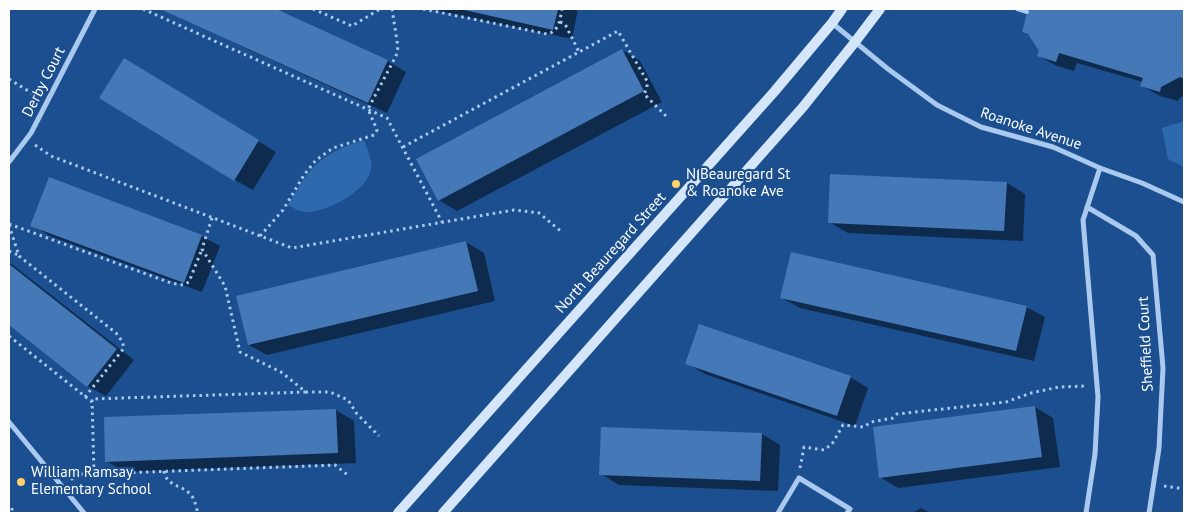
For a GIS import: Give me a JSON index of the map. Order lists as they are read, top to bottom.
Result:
{
  "streets": {
    "main road": ["North Beauregard Street"],
    "street": ["Derby Court", "Roanoke Avenue", "Sheffield Court"]
  },
  "crossings": [
    ["Roanoke Avenue", "North Beauregard Street"]
  ],
  "places": ["N Beauregard St & Roanoke Ave", "William Ramsay Elementary School"]
}
